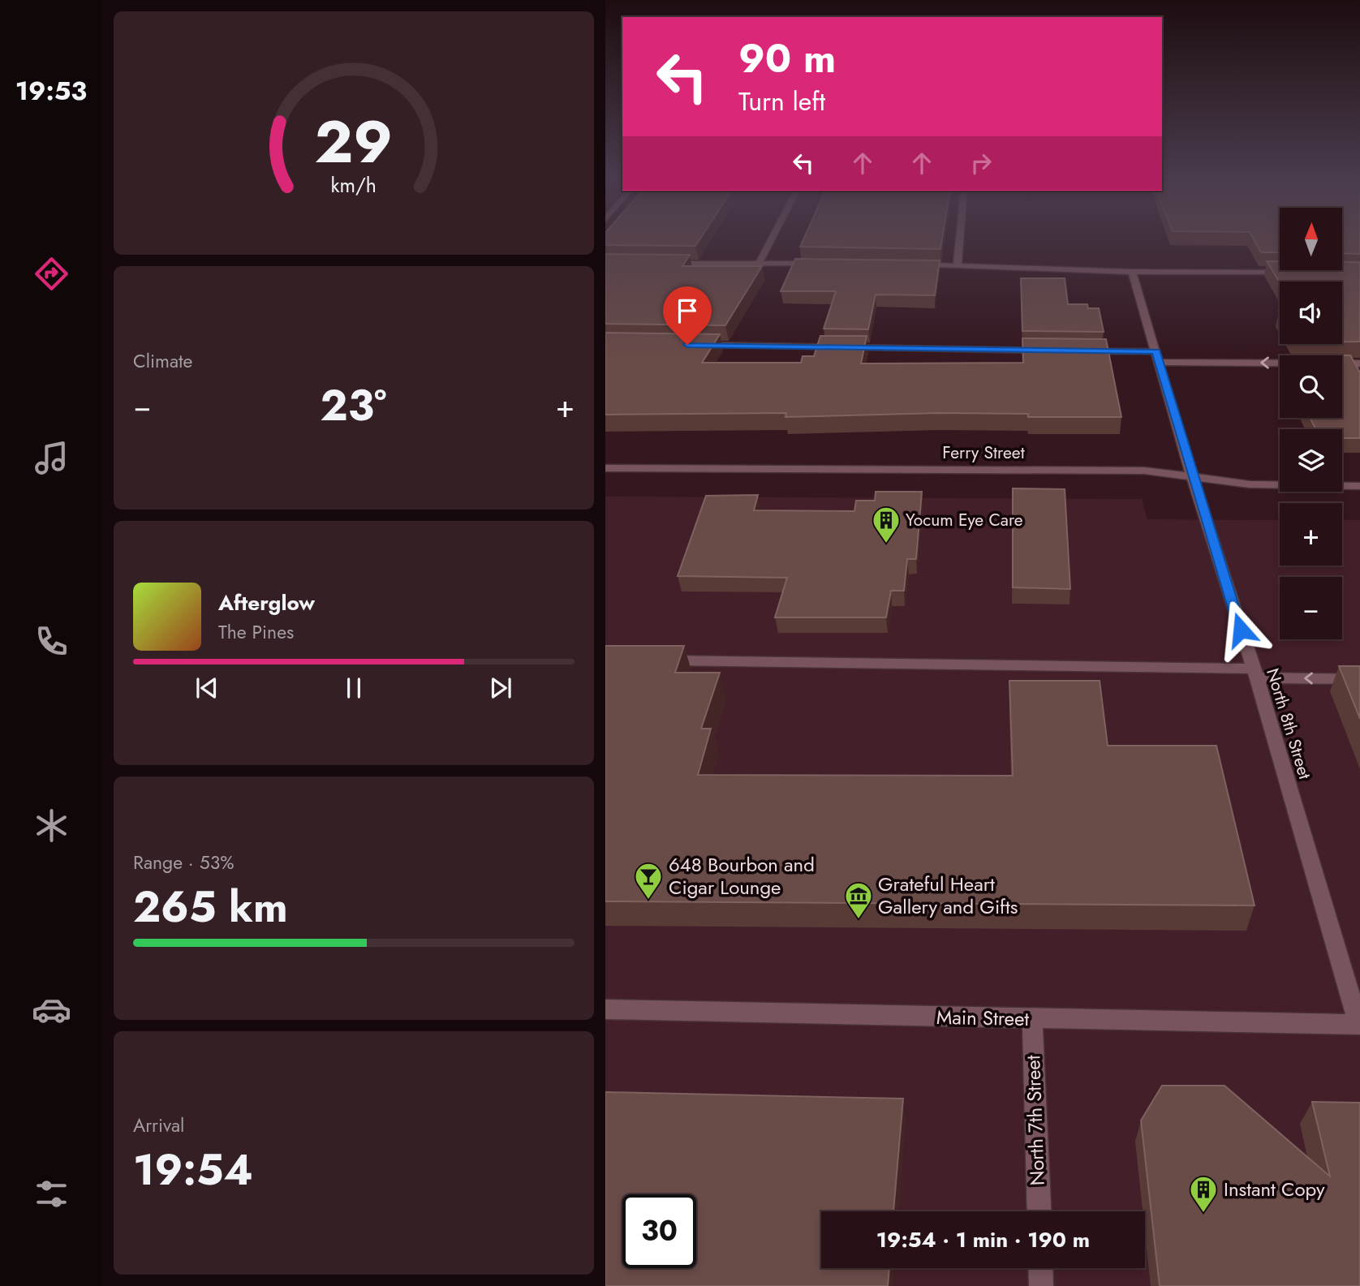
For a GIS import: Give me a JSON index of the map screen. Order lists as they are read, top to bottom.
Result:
{
  "streets": {
    "street": [
      "Ferry Street",
      "North 8th Street",
      "Main Street",
      "North 7th Street"
    ]
  },
  "crossings": [
    ["Ferry Street", "North 8th Street"],
    ["North 8th Street", "Main Street"],
    ["Main Street", "North 7th Street"]
  ],
  "places": {
    "building": ["Yocum Eye Care", "Instant Copy"],
    "bar": ["648 Bourbon and Cigar Lounge"],
    "museum": ["Grateful Heart Gallery and Gifts"]
  },
  "north": "top",
  "page": {
    "tabs": "19:53",
    "turn": ["90 m", "Turn left"],
    "map_buttons": ["+", "−"],
    "tile": [
      "Climate",
      ["Range · 53%", "265 km"],
      ["Arrival", "19:54"]
    ],
    "heat": ["−", "23°", "+"],
    "song": ["Afterglow", "The Pines"],
    "limit": "30",
    "trip": "19:54 · 1 min · 190 m",
    "gauge": ["29", "km/h"]
  }
}
